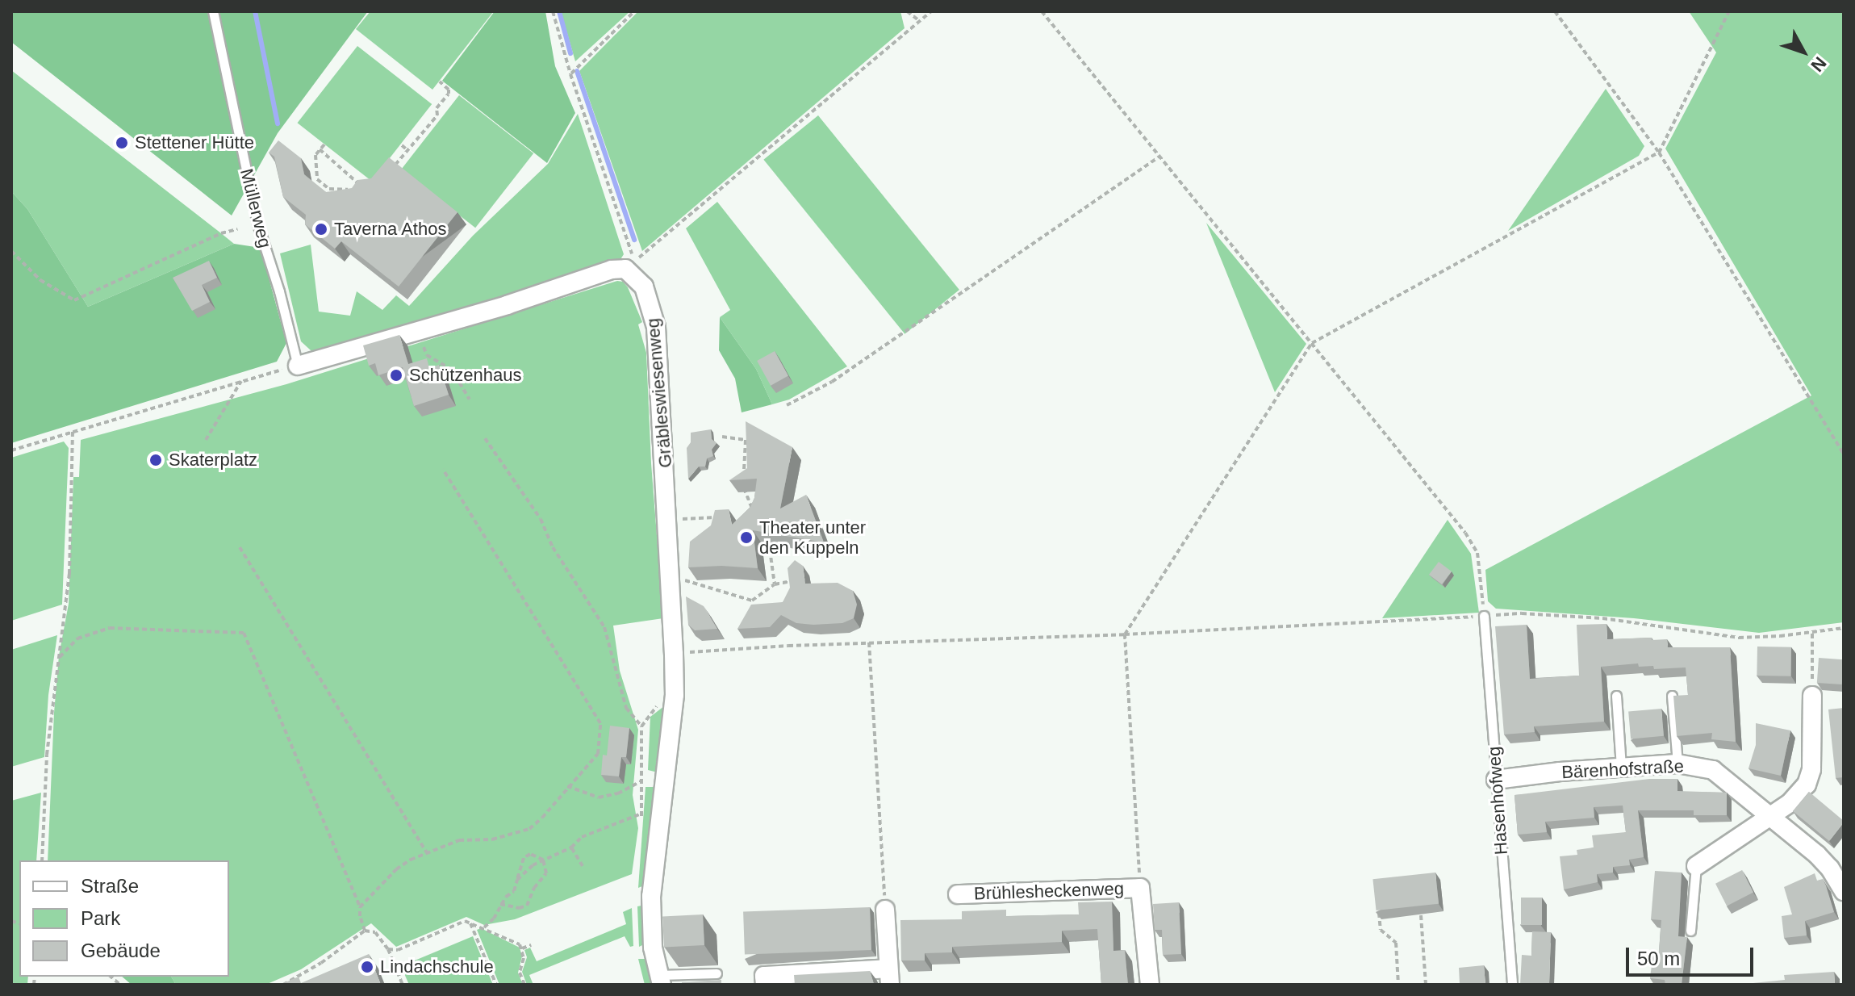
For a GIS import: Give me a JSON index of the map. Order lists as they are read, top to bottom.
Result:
{
  "streets": {
    "street": ["Gräbleswiesenweg", "Bärenhofstraße", "Brühlesheckenweg"],
    "lane": ["Müllerweg", "Hasenhofweg"]
  },
  "crossings": [
    ["Müllerweg", "Gräbleswiesenweg"],
    ["Bärenhofstraße", "Hasenhofweg"]
  ],
  "places": [
    "Stettener Hütte",
    "Taverna Athos",
    "Schützenhaus",
    "Skaterplatz",
    "Theater unter den Kuppeln",
    "Lindachschule"
  ],
  "legend": ["Straße", "Park", "Gebäude"],
  "scale_bar": "50 m",
  "north": "bottom right"
}
